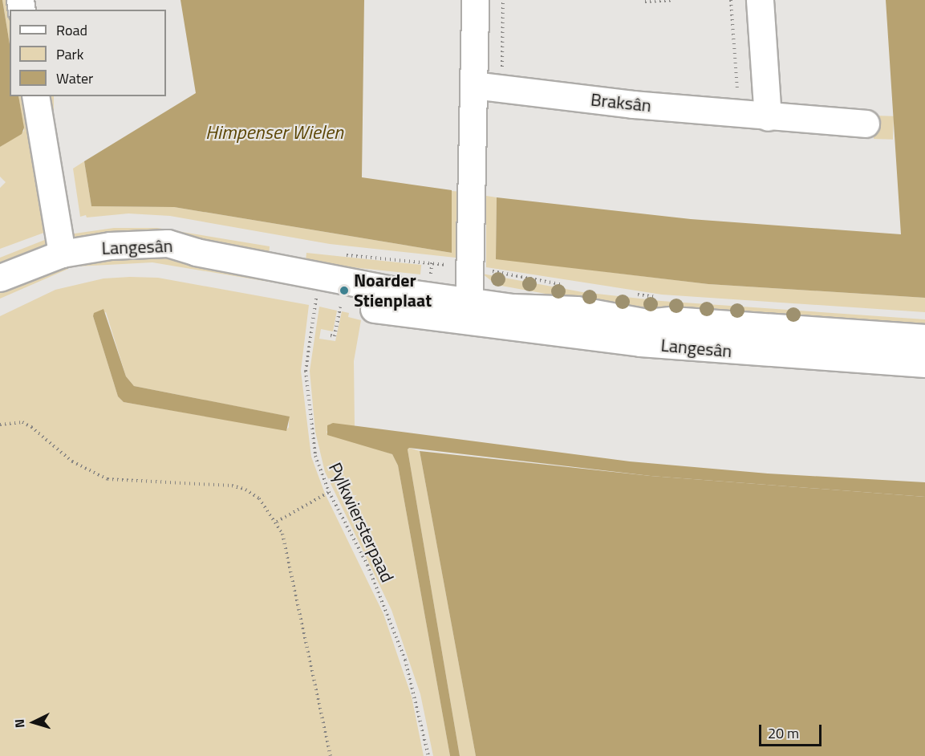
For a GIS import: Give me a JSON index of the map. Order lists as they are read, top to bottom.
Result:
{
  "streets": {
    "street": ["Braksân", "Langesân"],
    "path": ["Pylkwiersterpaad"]
  },
  "crossings": [
    ["Langesân", "Pylkwiersterpaad"]
  ],
  "water": ["Himpenser Wielen"],
  "places": ["Noarder Stienplaat"],
  "legend": ["Road", "Park", "Water"],
  "scale_bar": "20 m",
  "north": "left"
}
